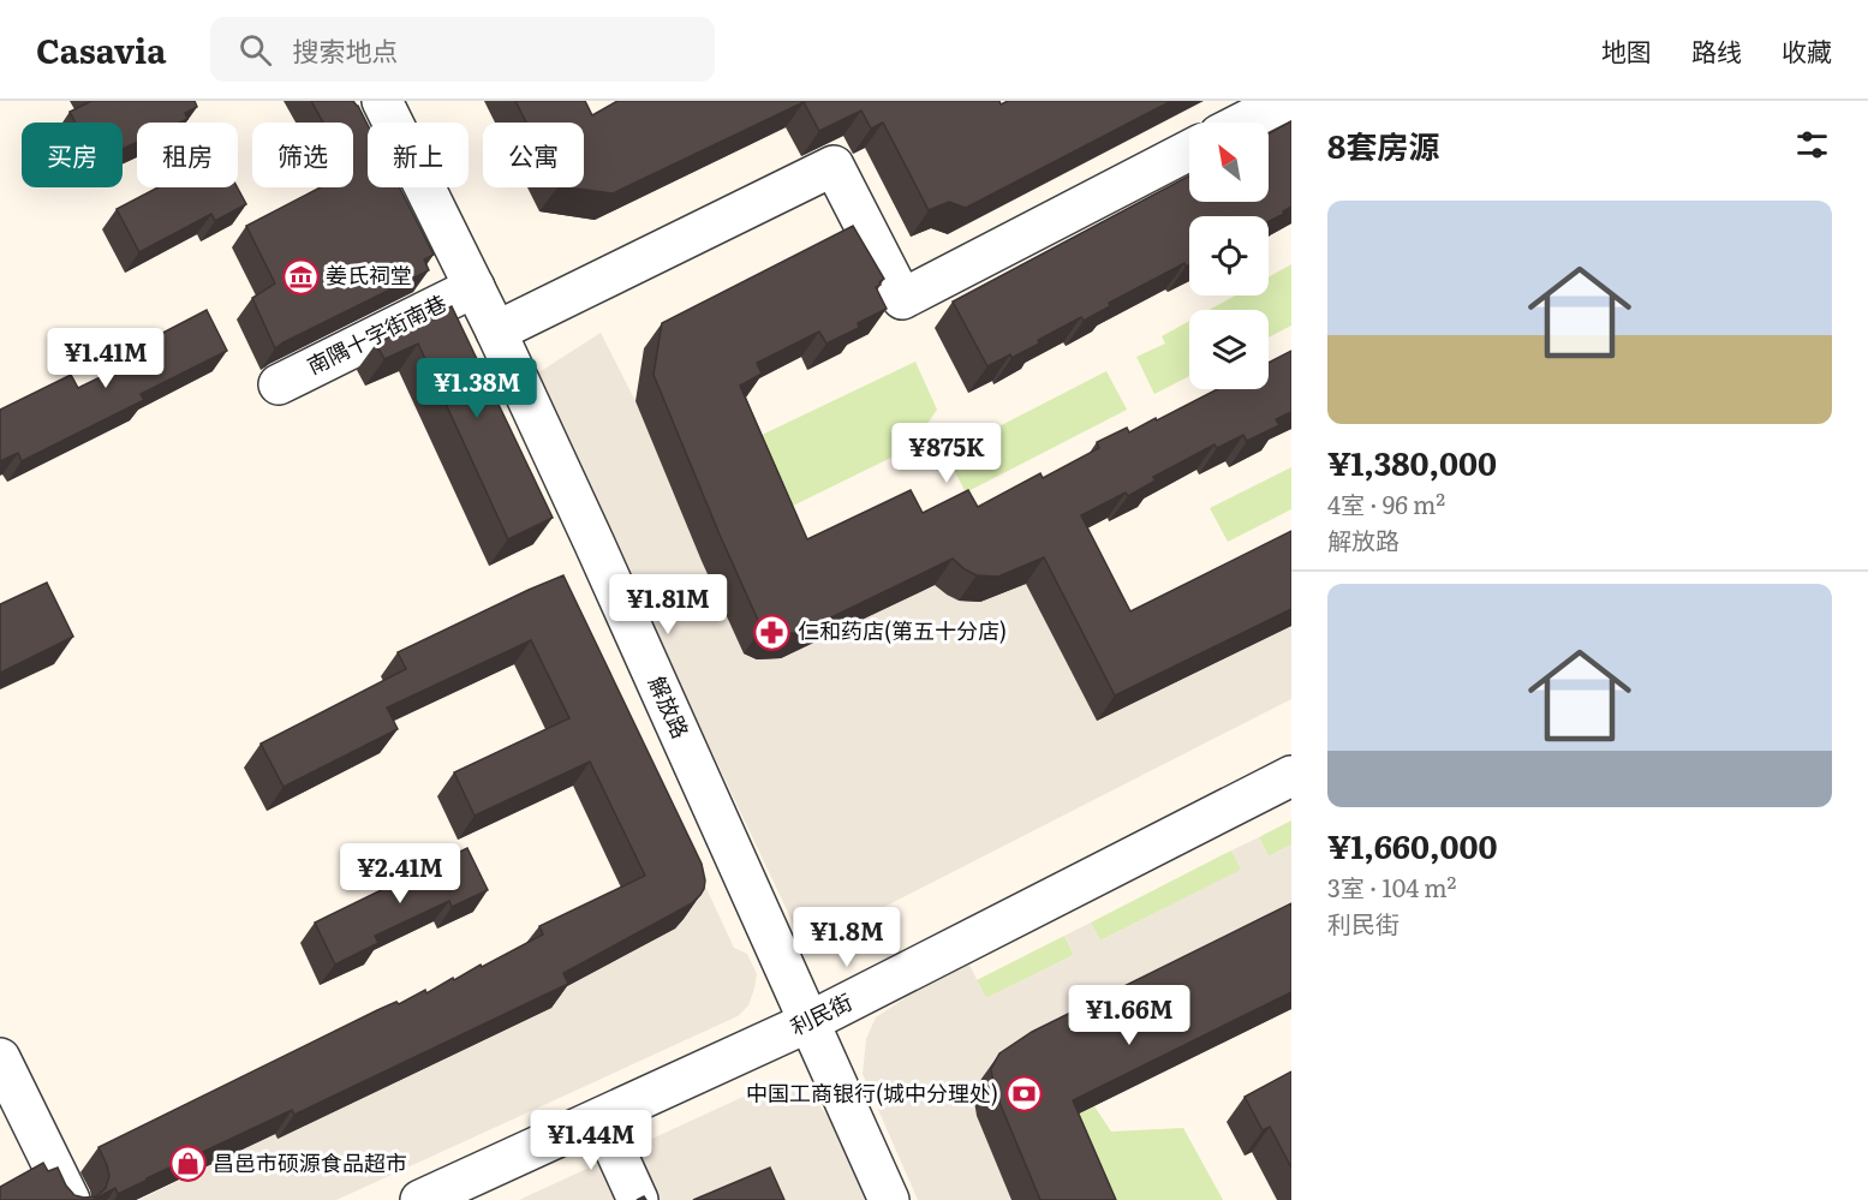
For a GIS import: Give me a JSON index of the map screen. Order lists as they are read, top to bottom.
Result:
{
  "streets": {
    "street": ["南隅十字街南巷", "解放路", "利民街"]
  },
  "crossings": [
    ["南隅十字街南巷", "解放路"],
    ["解放路", "利民街"]
  ],
  "places": {
    "museum": ["姜氏祠堂"],
    "pharmacy": ["仁和药店(第五十分店)"],
    "bank": ["中国工商银行(城中分理处)"],
    "shop": ["昌邑市硕源食品超市"]
  },
  "north": "top left",
  "page": {
    "header": "Casavia",
    "search": "搜索地点",
    "nav": ["地图", "路线", "收藏"],
    "heading": "8套房源",
    "chip": [
      "买房",
      "租房",
      "筛选",
      "新上",
      "公寓"
    ],
    "list": [
      {
        "name": "¥1,380,000",
        "note": "4室 · 96 m² · 解放路"
      },
      {
        "name": "¥1,660,000",
        "note": "3室 · 104 m² · 利民街"
      }
    ],
    "price": [
      "¥1.41M",
      "¥1.38M",
      "¥875K",
      "¥1.81M",
      "¥2.41M",
      "¥1.8M",
      "¥1.66M",
      "¥1.44M"
    ]
  }
}
